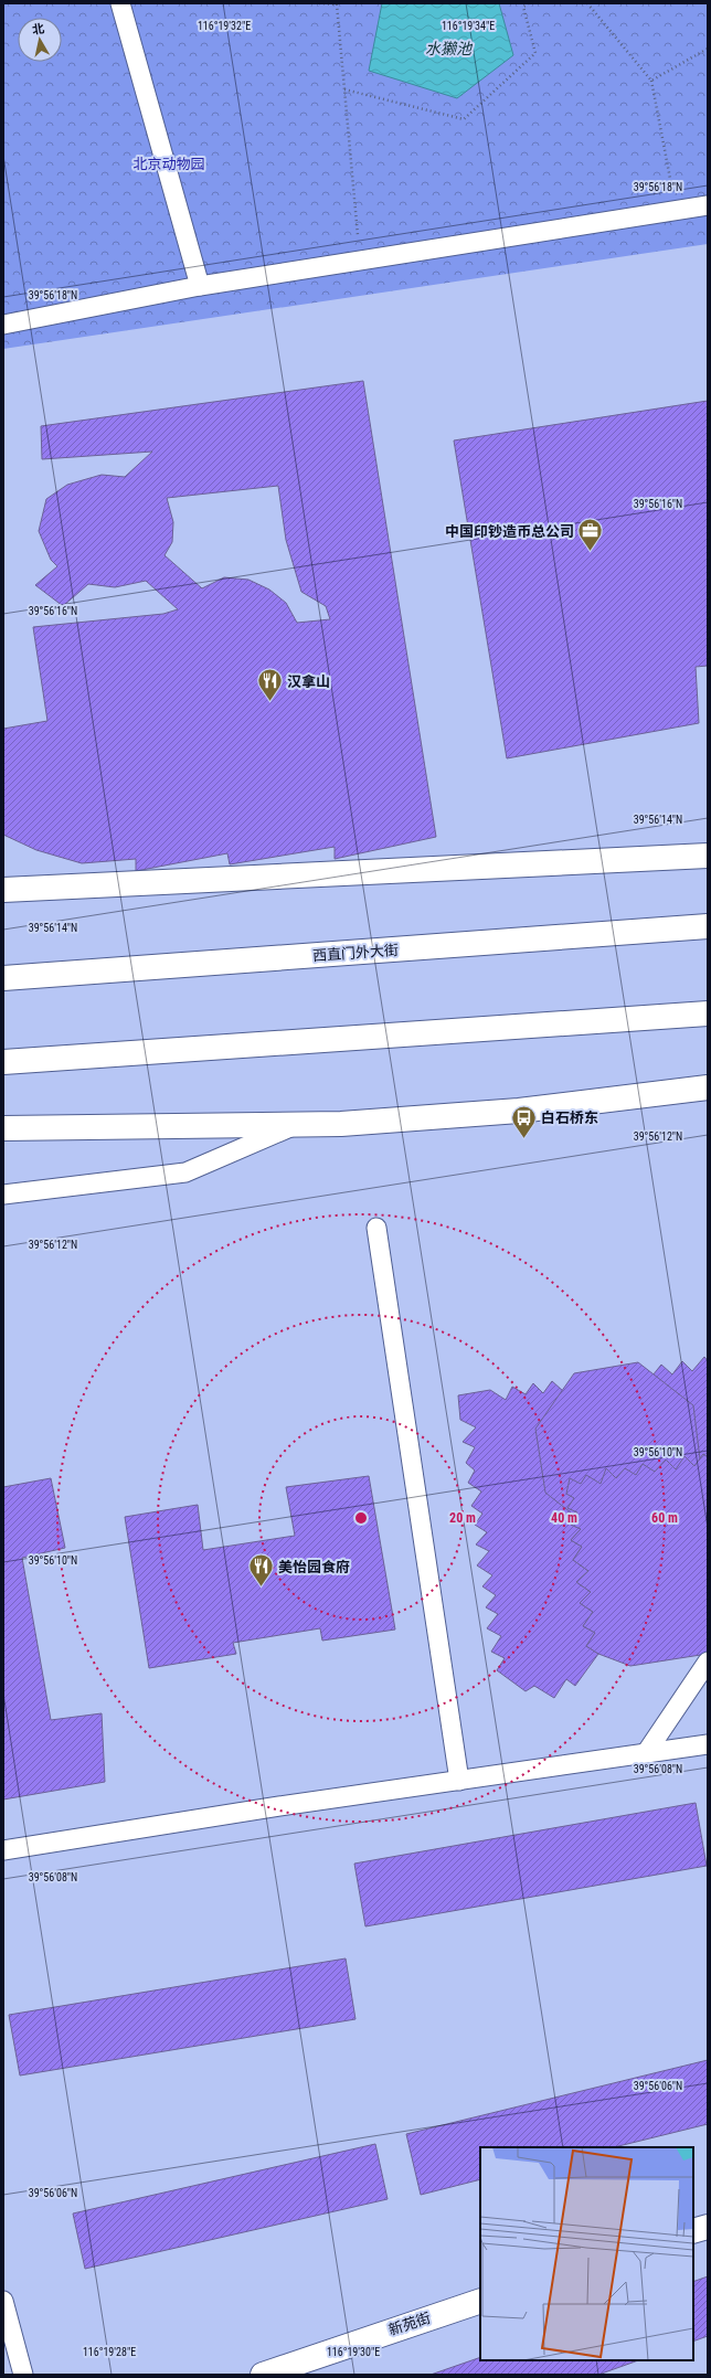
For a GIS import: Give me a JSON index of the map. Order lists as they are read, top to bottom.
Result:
{
  "streets": {
    "main road": ["西直门外大街", "新苑街"]
  },
  "water": ["水獭池"],
  "parks": ["北京动物园"],
  "places": {
    "office": ["中国印钞造币总公司"],
    "restaurant": ["汉拿山", "美怡园食府"],
    "bus stop": ["白石桥东"]
  },
  "north": "top",
  "coordinates": [
    "116°19'32\"E",
    "116°19'34\"E",
    "39°56'18\"N",
    "39°56'16\"N",
    "39°56'14\"N",
    "39°56'12\"N",
    "39°56'10\"N",
    "39°56'08\"N",
    "39°56'06\"N",
    "116°19'28\"E",
    "116°19'30\"E"
  ],
  "rings": ["20 m", "40 m", "60 m"]
}
